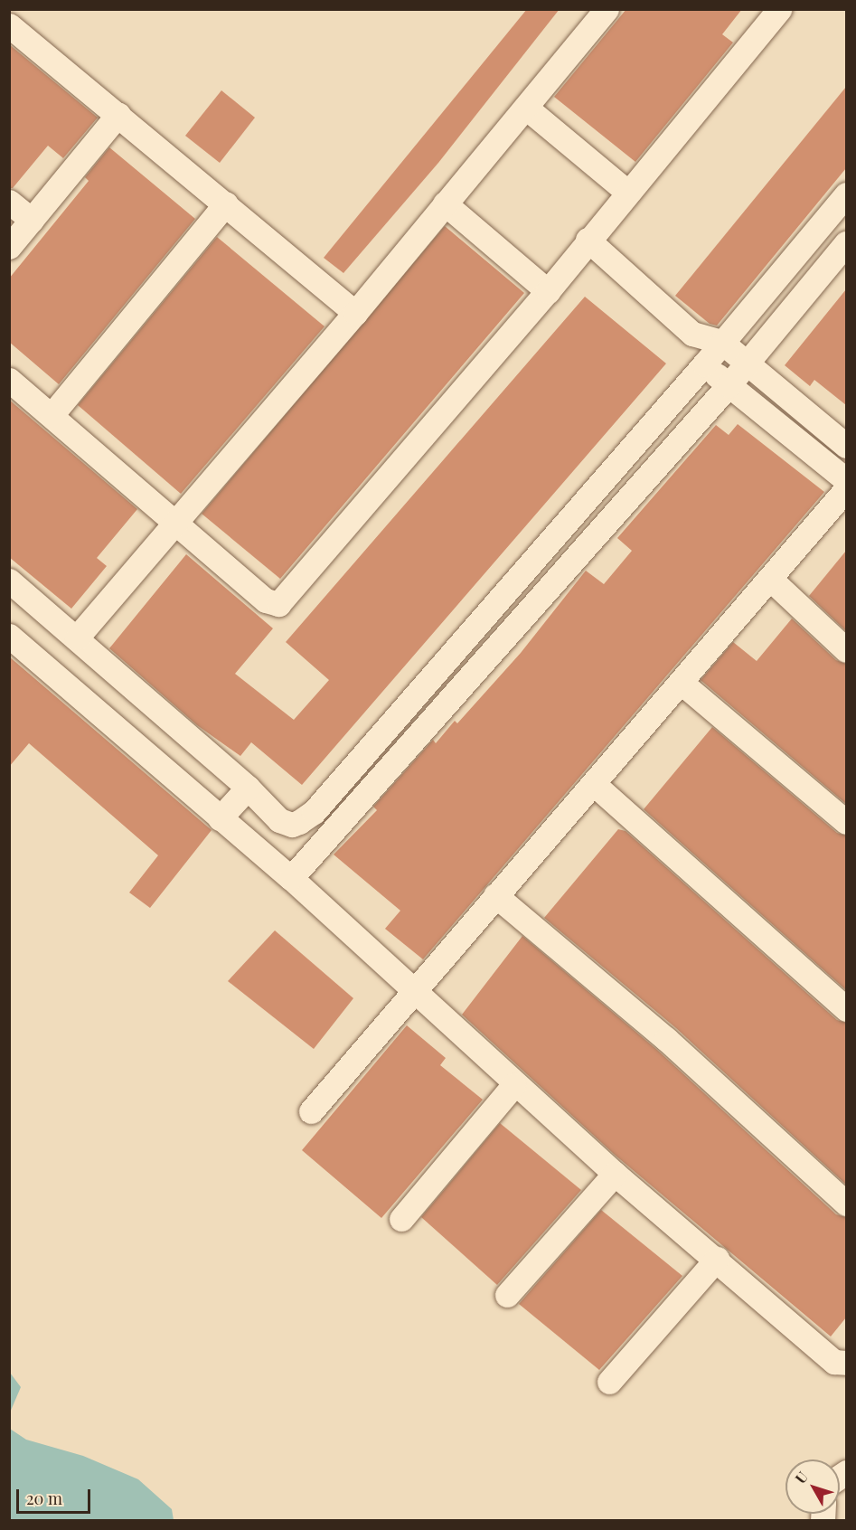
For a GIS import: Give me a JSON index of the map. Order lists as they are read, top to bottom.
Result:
{
  "scale_bar": "20 m",
  "north": "top left"
}
